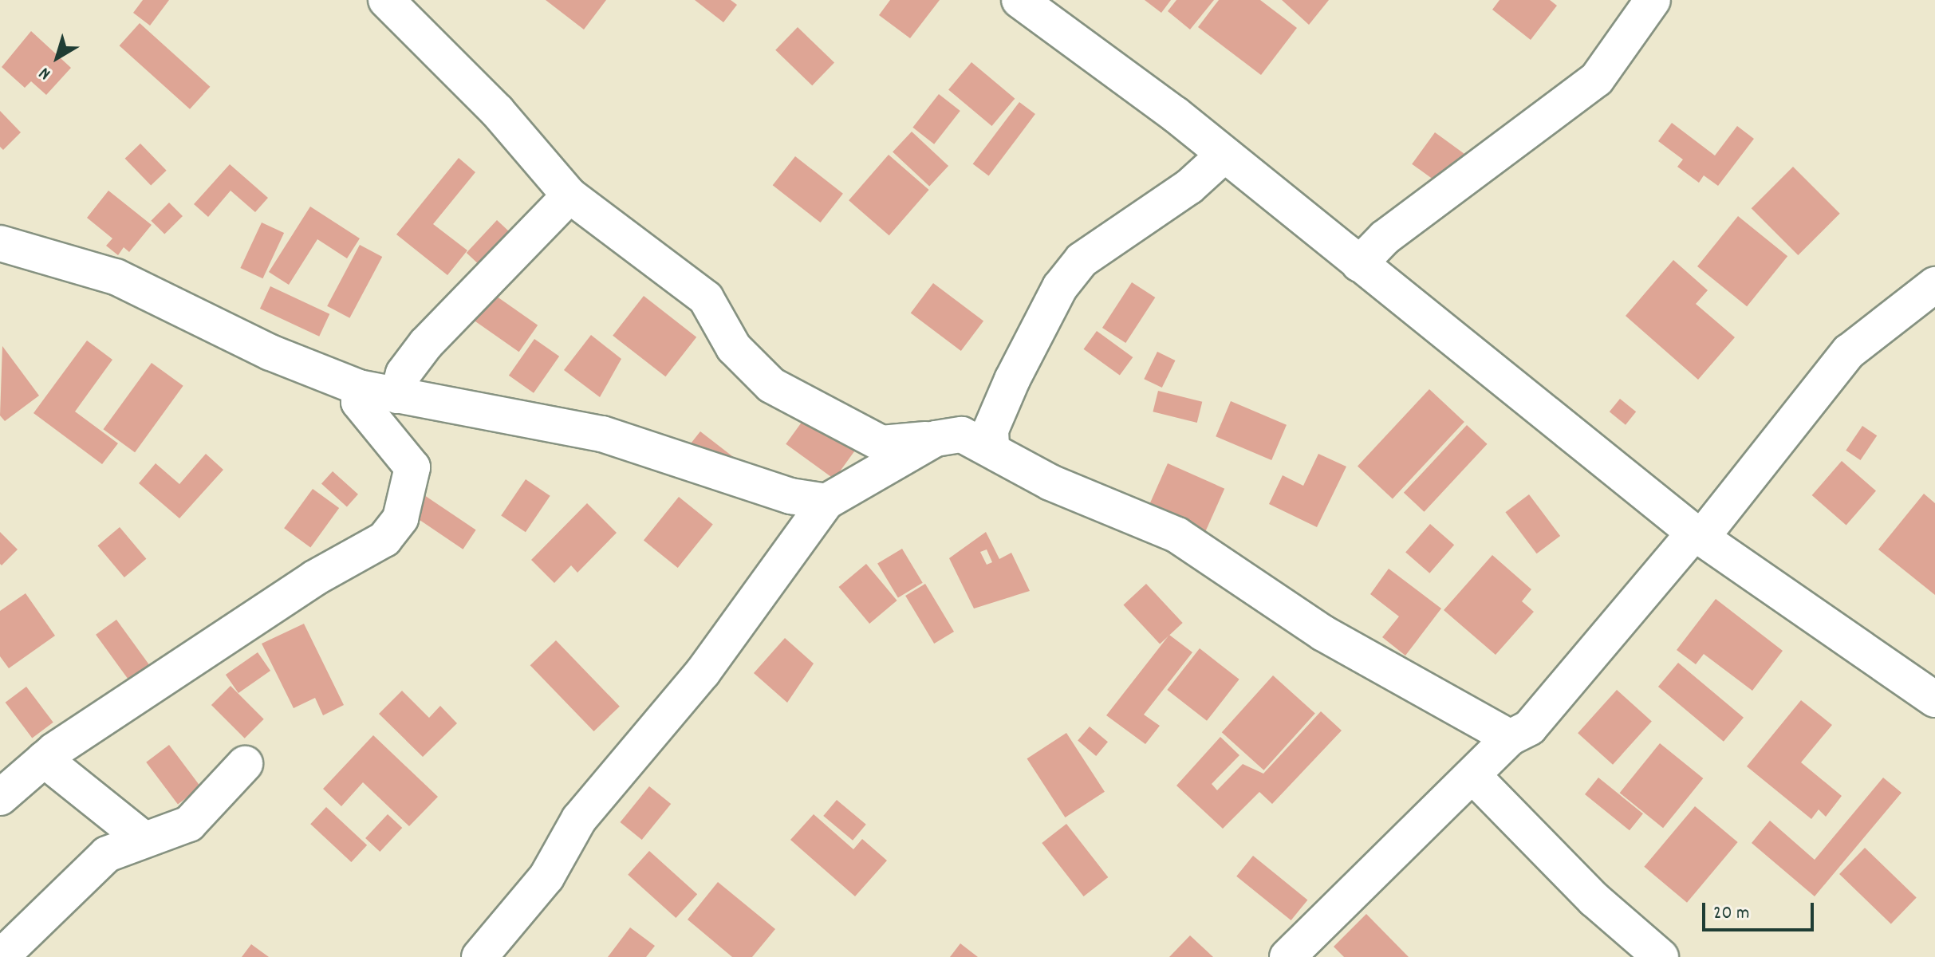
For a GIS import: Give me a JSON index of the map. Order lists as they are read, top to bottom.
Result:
{
  "scale_bar": "20 m",
  "north": "bottom left"
}
